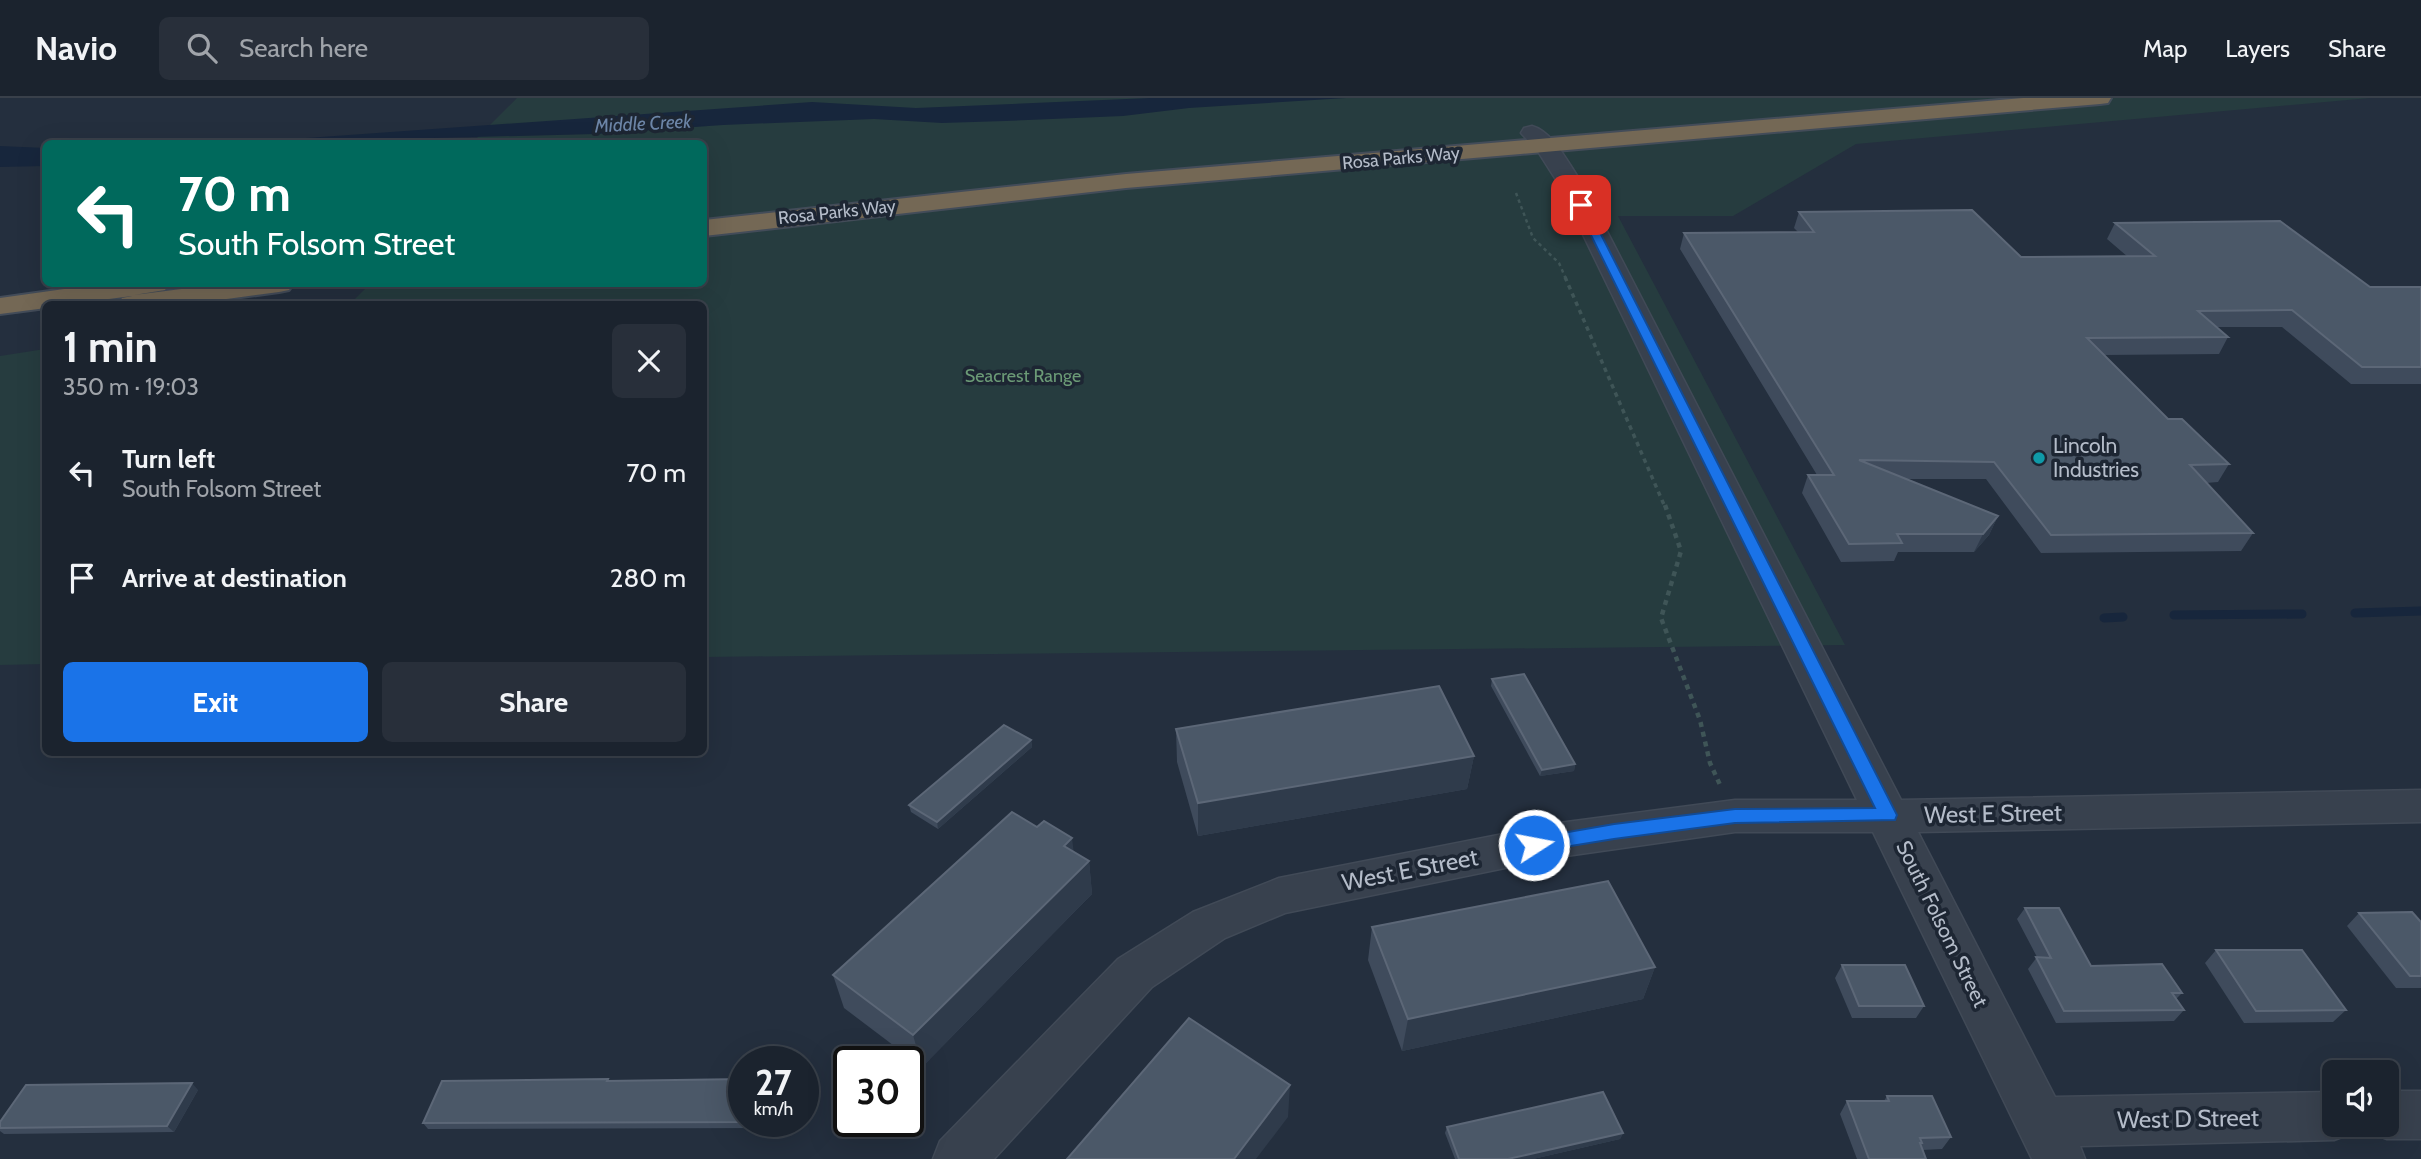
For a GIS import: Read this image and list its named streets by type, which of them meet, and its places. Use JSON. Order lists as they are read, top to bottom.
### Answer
{
  "streets": {
    "highway": ["Rosa Parks Way"],
    "street": ["West E Street", "South Folsom Street", "West D Street"]
  },
  "crossings": [
    ["Rosa Parks Way", "South Folsom Street"],
    ["West E Street", "South Folsom Street"],
    ["South Folsom Street", "West D Street"]
  ],
  "water": ["Middle Creek"],
  "parks": ["Seacrest Range"],
  "places": ["Lincoln Industries"],
  "page": {
    "header": "Navio",
    "search": "Search here",
    "nav": ["Map", "Layers", "Share"],
    "turn": ["70 m", "South Folsom Street"],
    "heading": ["1 min", "350 m · 19:03"],
    "list": [
      {
        "name": "Turn left",
        "note": "South Folsom Street",
        "value": "70 m"
      },
      {
        "name": "Arrive at destination",
        "value": "280 m"
      }
    ],
    "buttons": ["Exit", "Share"],
    "speed": "27 km/h",
    "limit": "30"
  }
}
